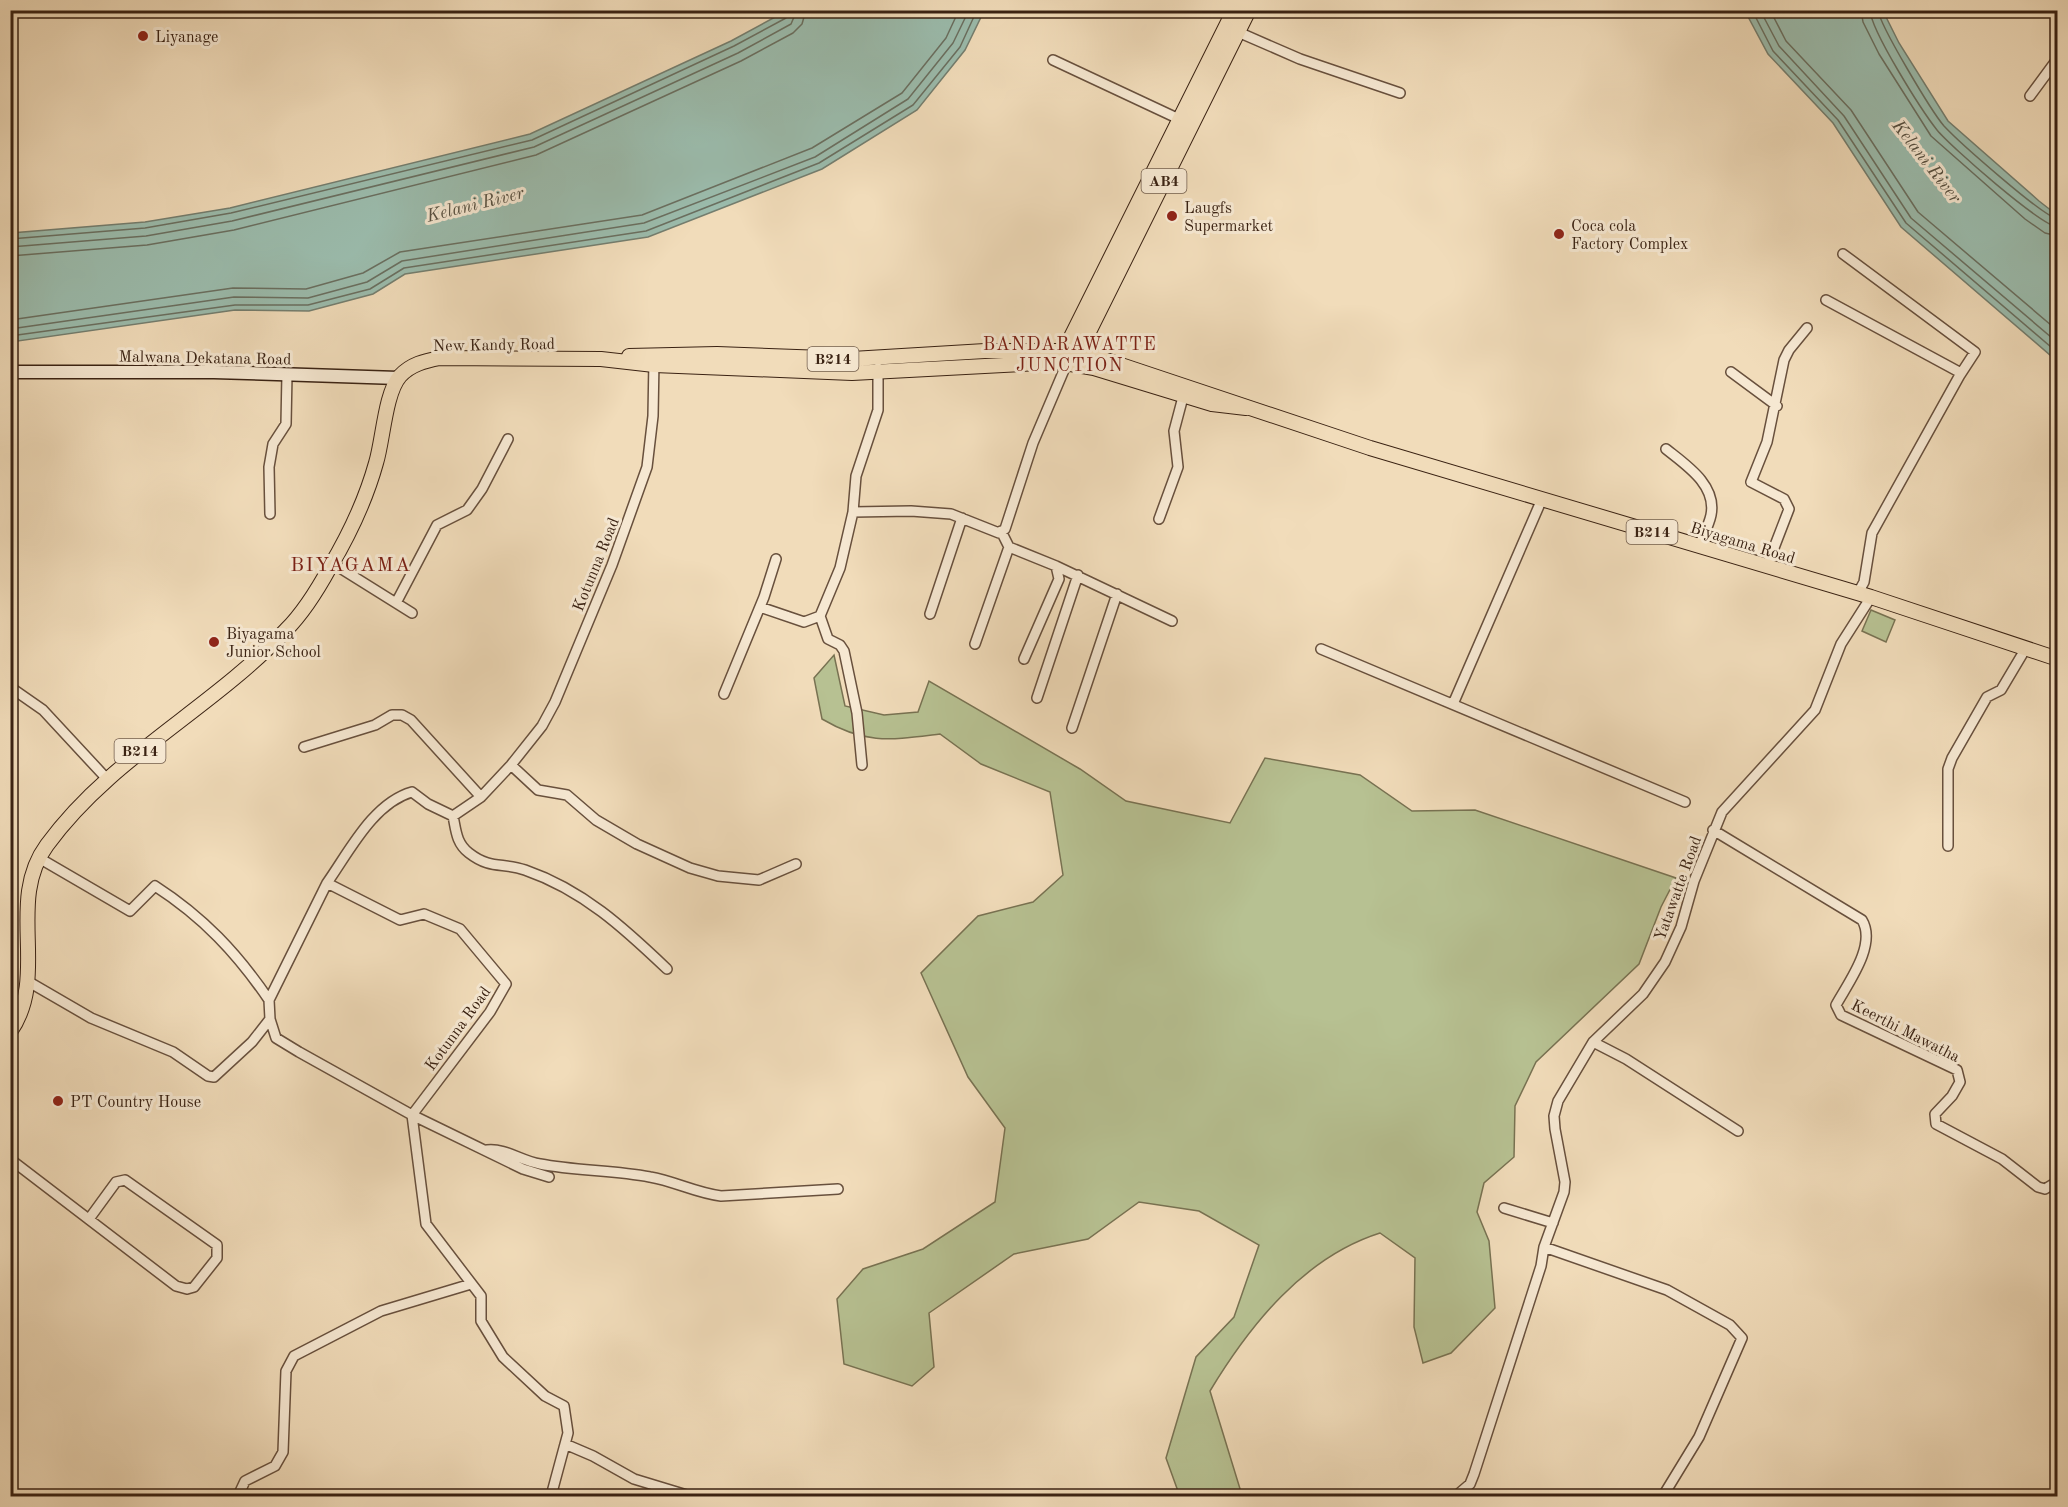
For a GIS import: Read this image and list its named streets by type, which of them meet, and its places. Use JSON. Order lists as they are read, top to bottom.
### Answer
{
  "streets": {
    "main road": [
      "AB4",
      "New Kandy Road",
      "Malwana Dekatana Road",
      "B214",
      "Biyagama Road"
    ],
    "street": ["Kotunna Road", "Yatawatte Road", "Keerthi Mawatha"]
  },
  "crossings": [
    ["AB4", "New Kandy Road"],
    ["AB4", "Biyagama Road"],
    ["New Kandy Road", "Malwana Dekatana Road"],
    ["New Kandy Road", "B214"],
    ["New Kandy Road", "Biyagama Road"],
    ["New Kandy Road", "Kotunna Road"],
    ["Malwana Dekatana Road", "B214"],
    ["Biyagama Road", "Yatawatte Road"],
    ["Yatawatte Road", "Keerthi Mawatha"]
  ],
  "districts": ["BANDARAWATTE JUNCTION", "BIYAGAMA"],
  "water": ["Kelani River"],
  "places": [
    "Liyanage",
    "Laugfs Supermarket",
    "Coca cola Factory Complex",
    "Biyagama Junior School",
    "PT Country House"
  ]
}
